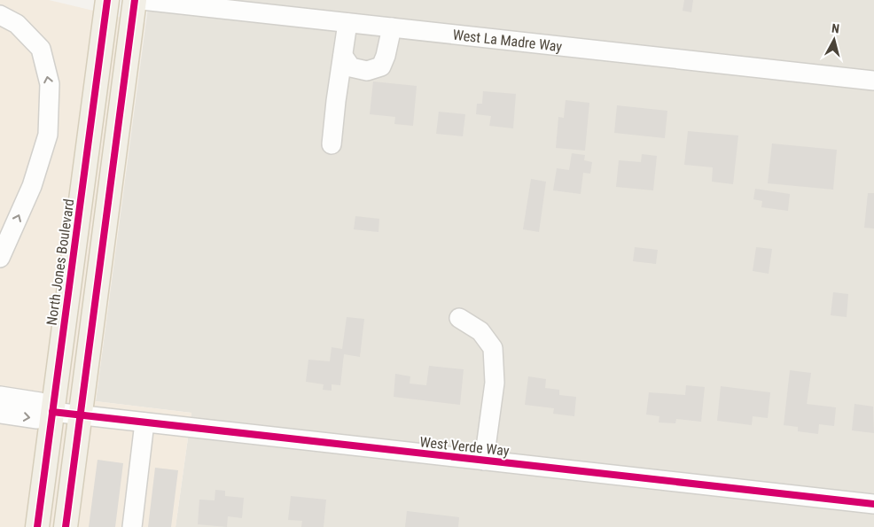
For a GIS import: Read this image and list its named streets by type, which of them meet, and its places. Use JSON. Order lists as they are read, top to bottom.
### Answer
{
  "streets": {
    "main road": ["North Jones Boulevard"],
    "street": ["West La Madre Way", "West Verde Way"]
  },
  "crossings": [
    ["North Jones Boulevard", "West Verde Way"]
  ],
  "north": "top"
}
